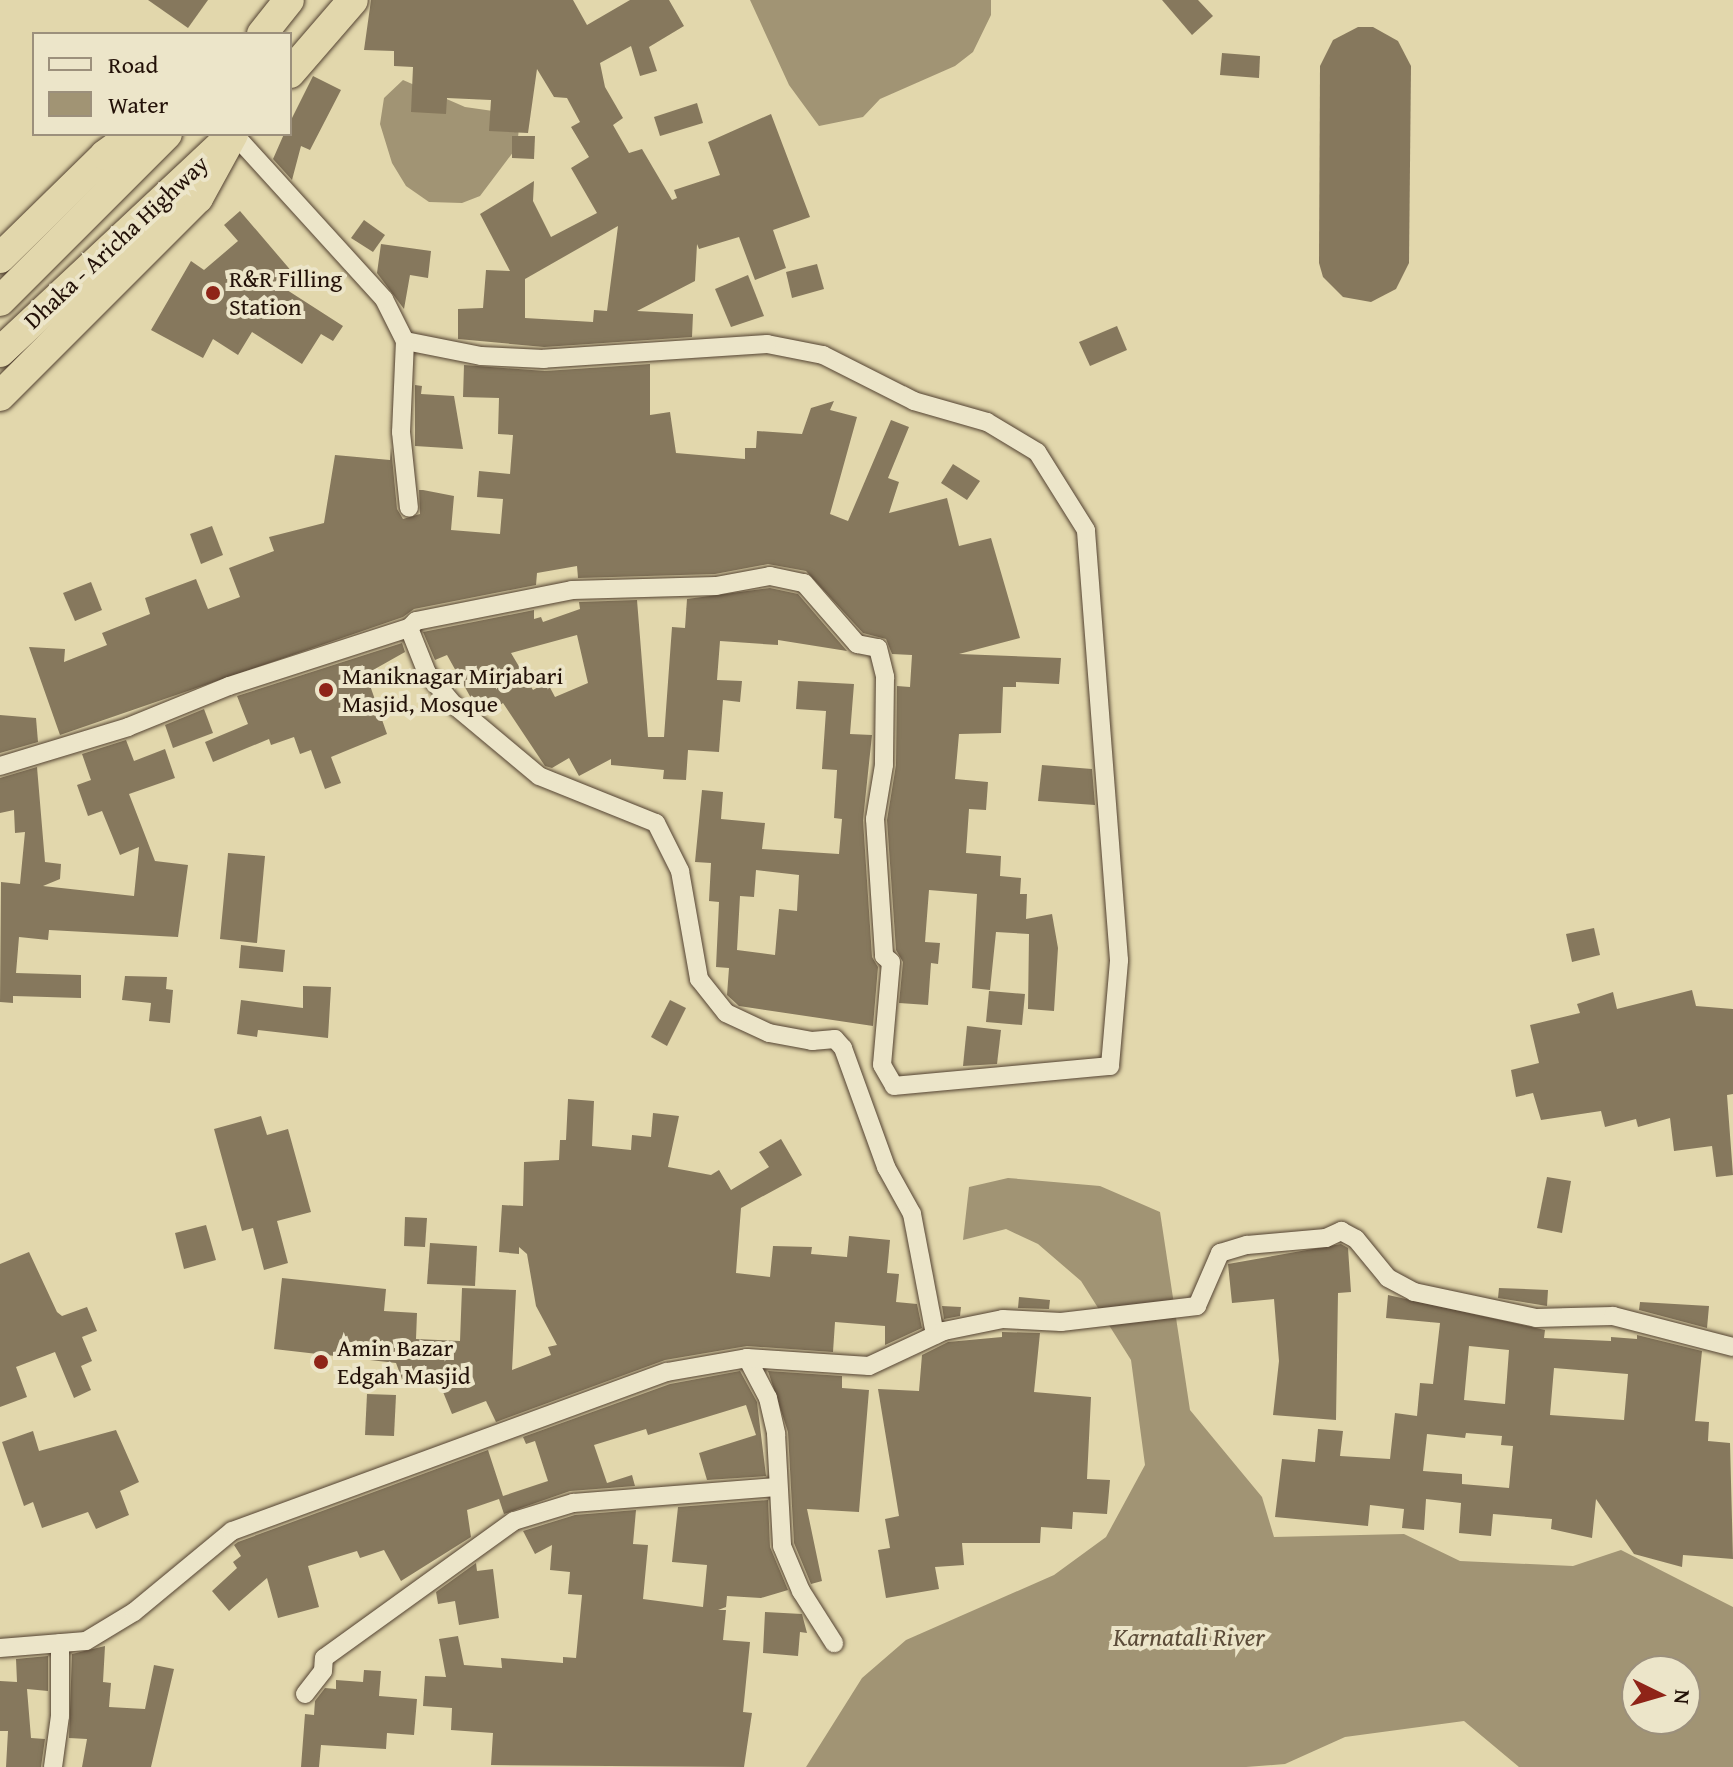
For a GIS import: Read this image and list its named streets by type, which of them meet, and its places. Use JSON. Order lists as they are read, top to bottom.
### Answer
{
  "streets": {
    "highway": ["Dhaka - Aricha Highway"]
  },
  "water": ["Karnatali River"],
  "places": ["R&R Filling Station", "Maniknagar Mirjabari Masjid, Mosque", "Amin Bazar Edgah Masjid"],
  "legend": ["Road", "Water"],
  "north": "right"
}
